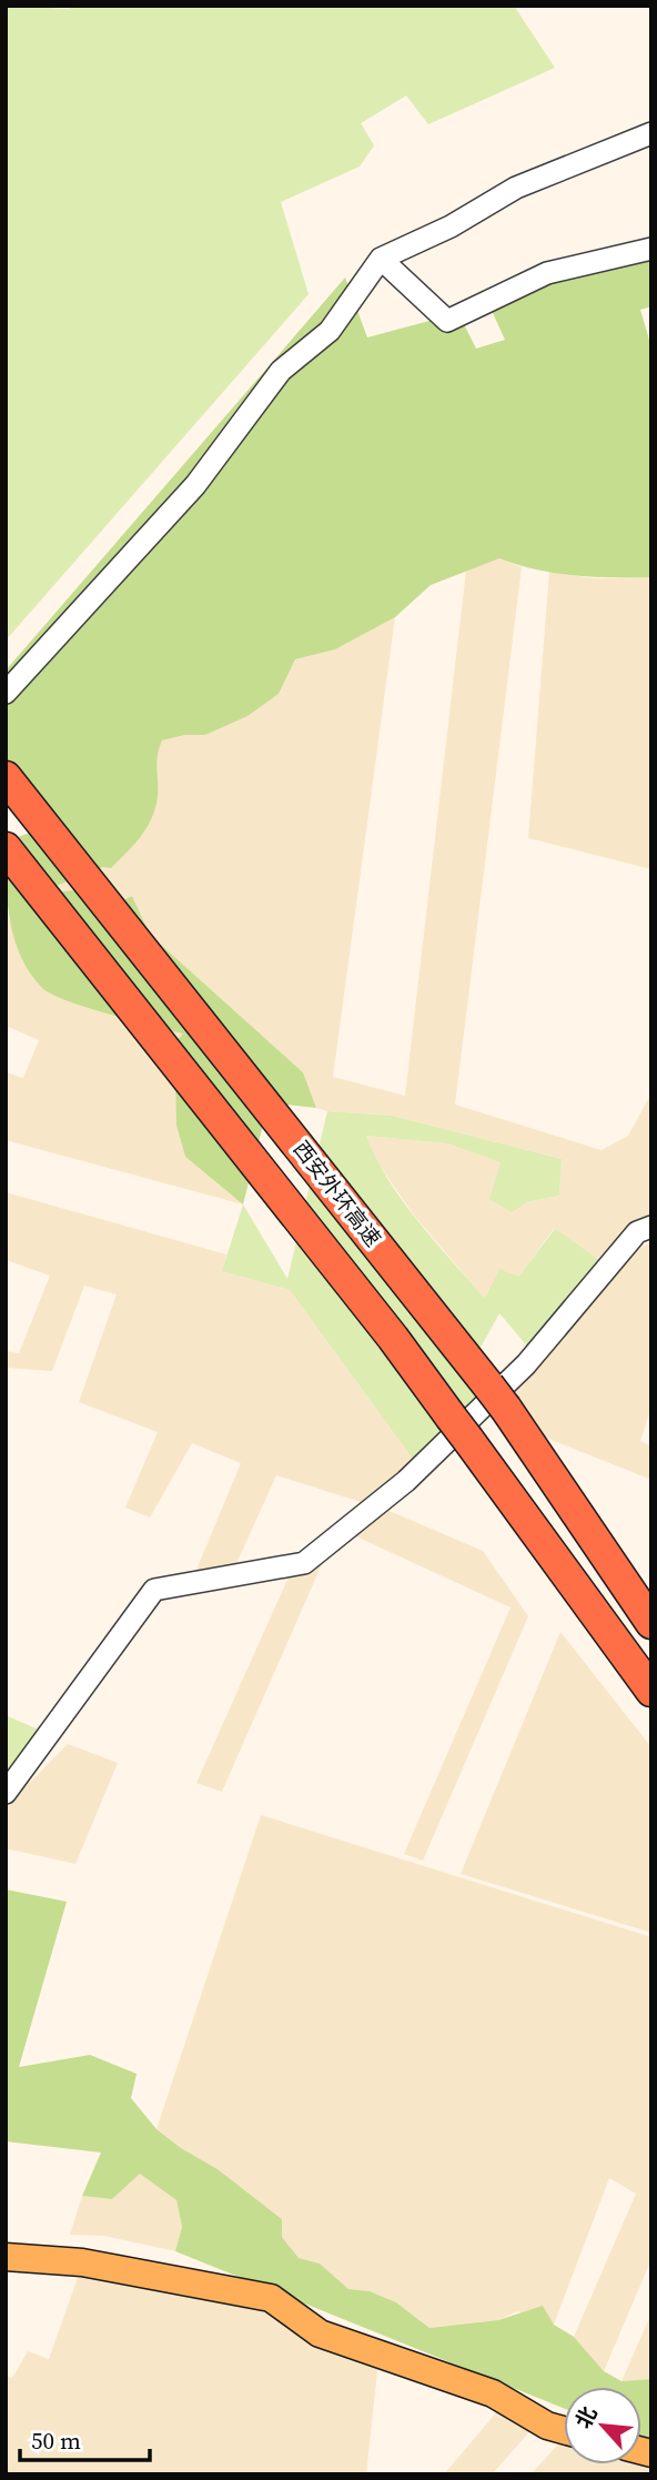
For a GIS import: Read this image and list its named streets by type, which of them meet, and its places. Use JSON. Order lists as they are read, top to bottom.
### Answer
{
  "streets": {
    "highway": ["西安外环高速"]
  },
  "scale_bar": "50 m",
  "north": "top left"
}
